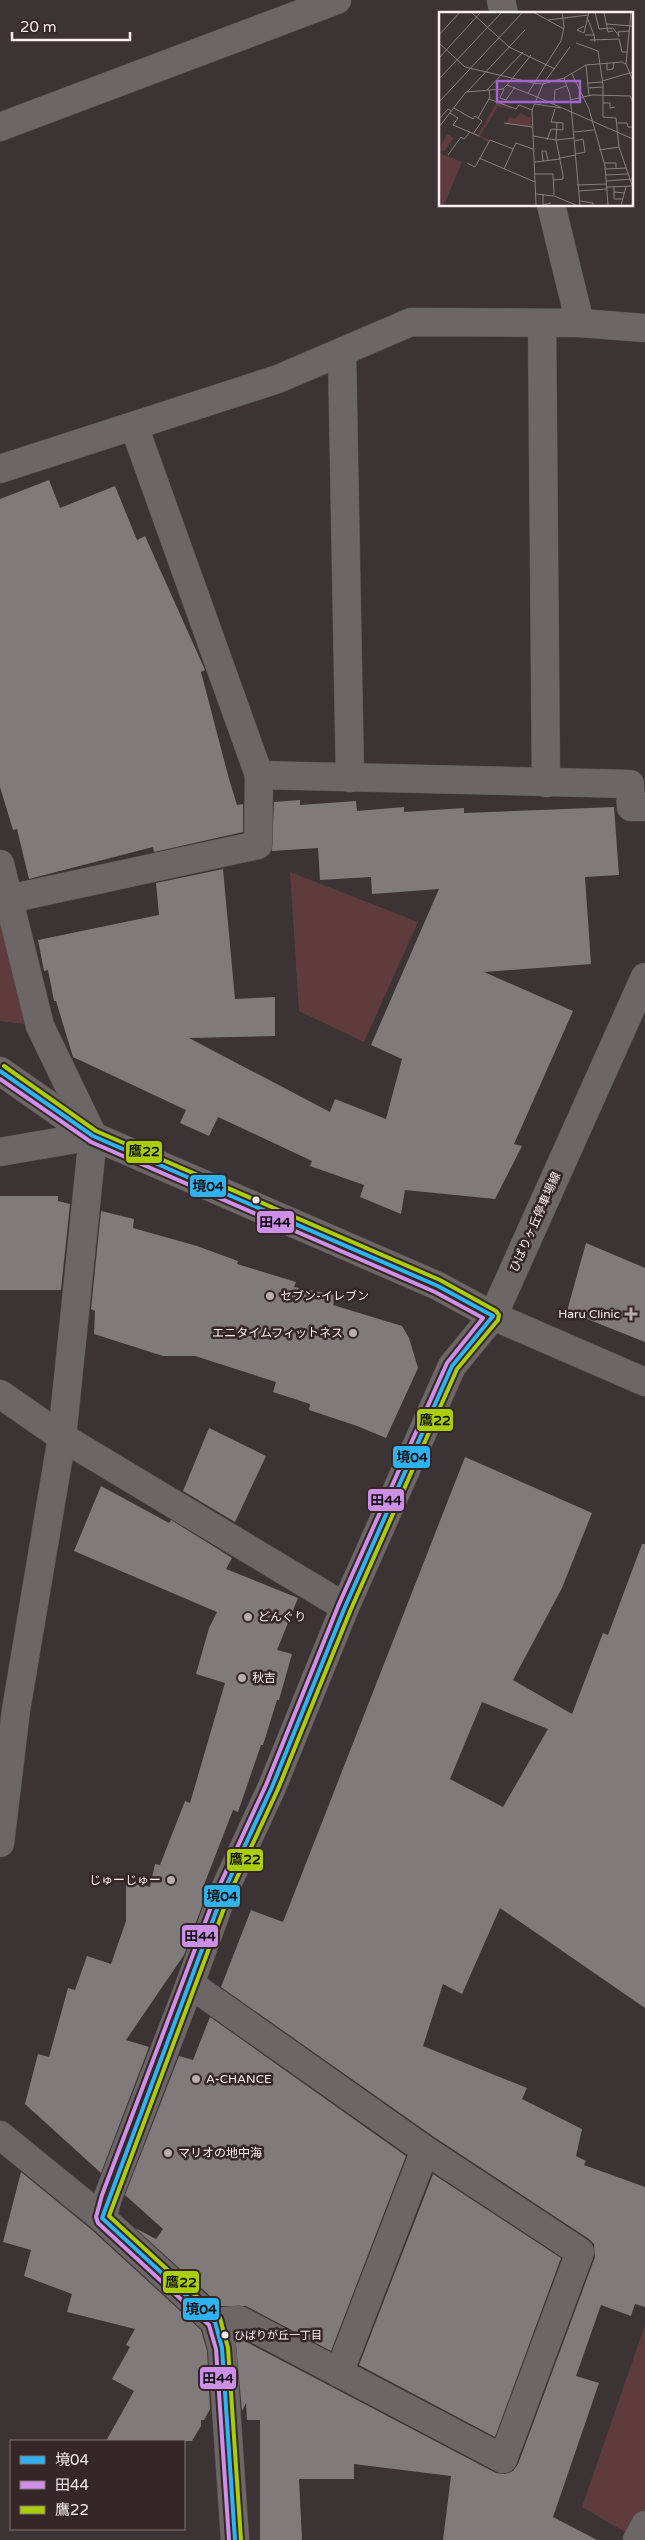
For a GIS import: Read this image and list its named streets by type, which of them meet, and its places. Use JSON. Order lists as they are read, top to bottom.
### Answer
{
  "streets": {
    "street": ["ひばりヶ丘停車場線"]
  },
  "places": {
    "other": [
      "セブン-イレブン",
      "エニタイムフィットネス",
      "どんぐり",
      "秋吉",
      "じゅーじゅー",
      "A-CHANCE",
      "マリオの地中海",
      "ひばりが丘一丁目"
    ],
    "health": ["Haru Clinic"]
  },
  "lines": ["transit line 鷹22", "transit line 境04", "transit line 田44"],
  "legend": ["境04", "田44", "鷹22"],
  "scale_bar": "20 m"
}
